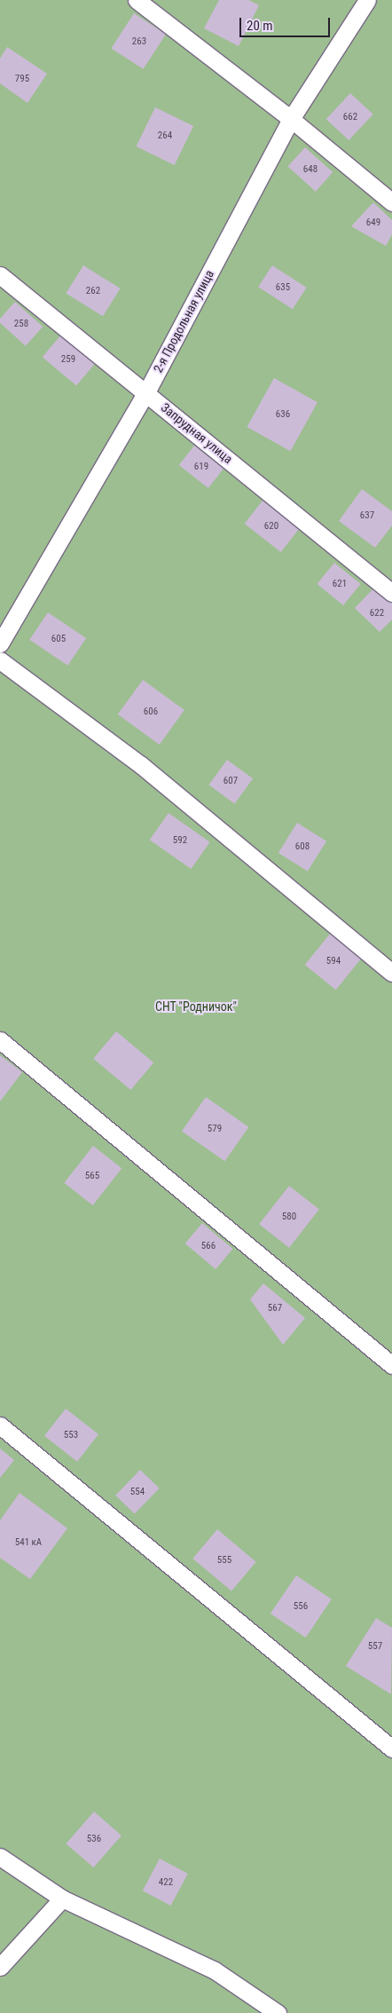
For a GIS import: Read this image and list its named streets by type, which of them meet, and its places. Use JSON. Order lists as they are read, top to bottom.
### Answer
{
  "streets": {
    "lane": ["2-я Продольная улица", "Запрудная улица"]
  },
  "crossings": [
    ["2-я Продольная улица", "Запрудная улица"]
  ],
  "parks": ["СНТ \"Родничок\""],
  "house_numbers": [
    "263",
    "795",
    "662",
    "264",
    "648",
    "649",
    "635",
    "262",
    "258",
    "259",
    "636",
    "619",
    "637",
    "620",
    "621",
    "622",
    "605",
    "606",
    "607",
    "592",
    "608",
    "594",
    "579",
    "565",
    "580",
    "566",
    "567",
    "553",
    "554",
    "541 кА",
    "555",
    "556",
    "557",
    "536",
    "422"
  ],
  "scale_bar": "20 m"
}
